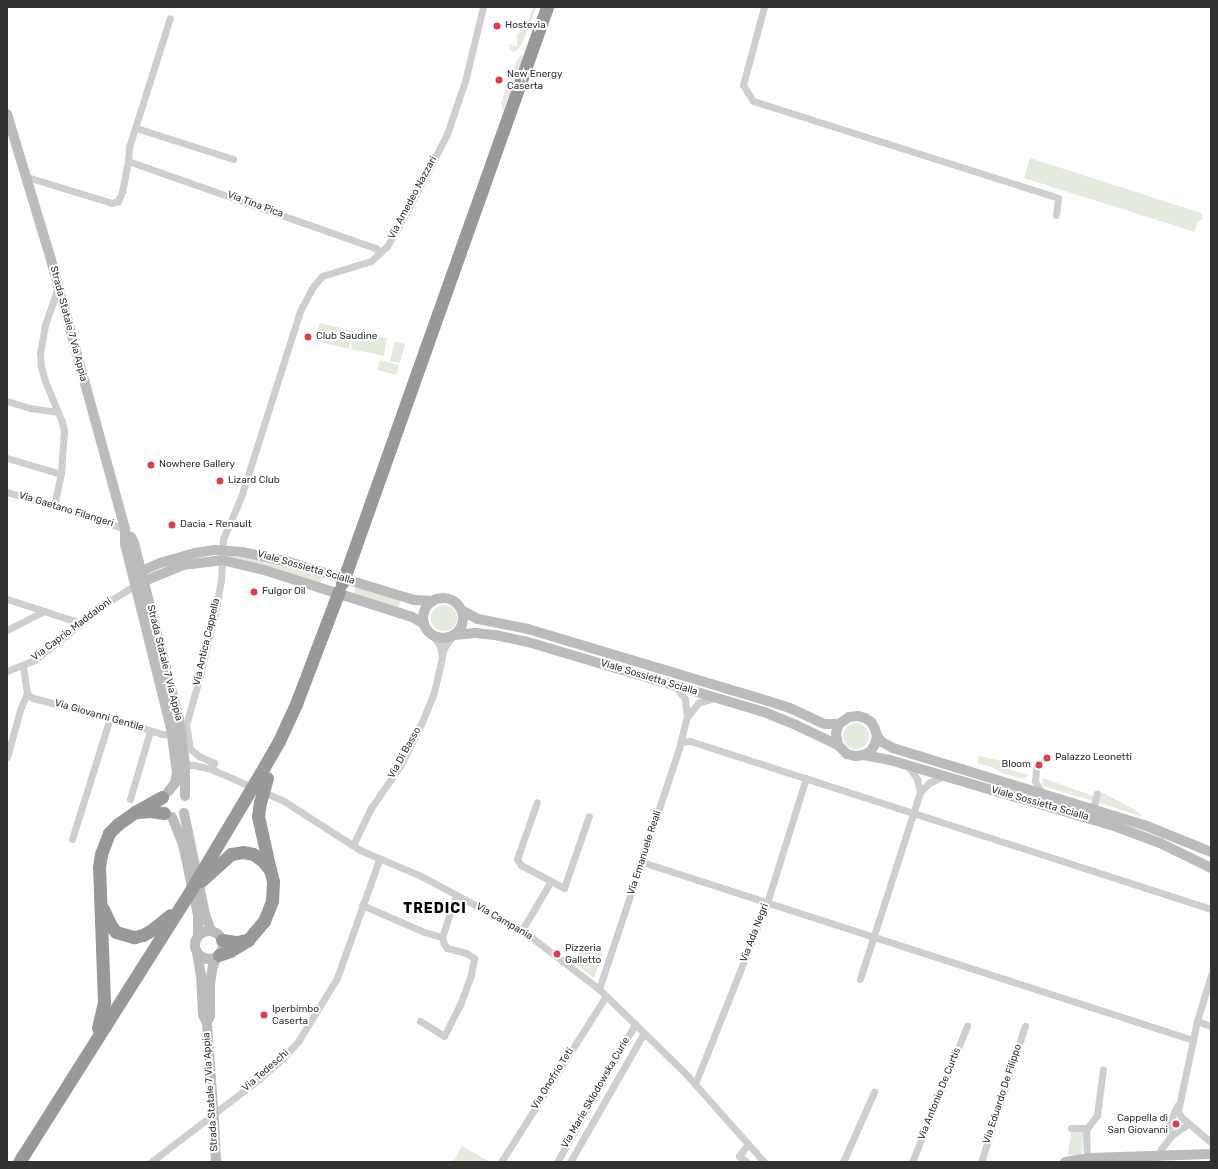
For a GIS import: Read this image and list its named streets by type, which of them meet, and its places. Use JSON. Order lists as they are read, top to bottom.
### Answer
{
  "streets": {
    "street": [
      "Via Amedeo Nazzari",
      "Via Tina Pica",
      "Strada Statale 7 Via Appia",
      "Via Gaetano Filangeri",
      "Viale Sossietta Scialla",
      "Via Caprio Maddaloni",
      "Via Antica Cappella",
      "Via Giovanni Gentile",
      "Via Di Basso",
      "Via Emanuele Reali",
      "Via Campania",
      "Via Ada Negri",
      "Via Tedeschi",
      "Via Onofrio Teti",
      "Via Marie Sklodowska Curie",
      "Via Antonio De Curtis",
      "Via Eduardo De Filippo"
    ]
  },
  "crossings": [
    ["Via Amedeo Nazzari", "Via Tina Pica"],
    ["Via Amedeo Nazzari", "Viale Sossietta Scialla"],
    ["Via Amedeo Nazzari", "Via Antica Cappella"],
    ["Strada Statale 7 Via Appia", "Via Gaetano Filangeri"],
    ["Strada Statale 7 Via Appia", "Viale Sossietta Scialla"],
    ["Strada Statale 7 Via Appia", "Via Caprio Maddaloni"],
    ["Strada Statale 7 Via Appia", "Via Giovanni Gentile"],
    ["Strada Statale 7 Via Appia", "Via Campania"],
    ["Viale Sossietta Scialla", "Via Caprio Maddaloni"],
    ["Viale Sossietta Scialla", "Via Antica Cappella"],
    ["Viale Sossietta Scialla", "Via Di Basso"],
    ["Viale Sossietta Scialla", "Via Emanuele Reali"],
    ["Via Antica Cappella", "Via Campania"],
    ["Via Di Basso", "Via Campania"],
    ["Via Emanuele Reali", "Via Campania"],
    ["Via Campania", "Via Ada Negri"],
    ["Via Campania", "Via Tedeschi"],
    ["Via Campania", "Via Onofrio Teti"],
    ["Via Campania", "Via Marie Sklodowska Curie"]
  ],
  "districts": ["TREDICI"],
  "places": [
    "Hostevìa",
    "New Energy Caserta",
    "Club Saudine",
    "Nowhere Gallery",
    "Lizard Club",
    "Dacia - Renault",
    "Fulgor Oil",
    "Palazzo Leonetti",
    "Bloom",
    "Pizzeria Galletto",
    "Iperbimbo Caserta",
    "Cappella di San Giovanni"
  ]
}
